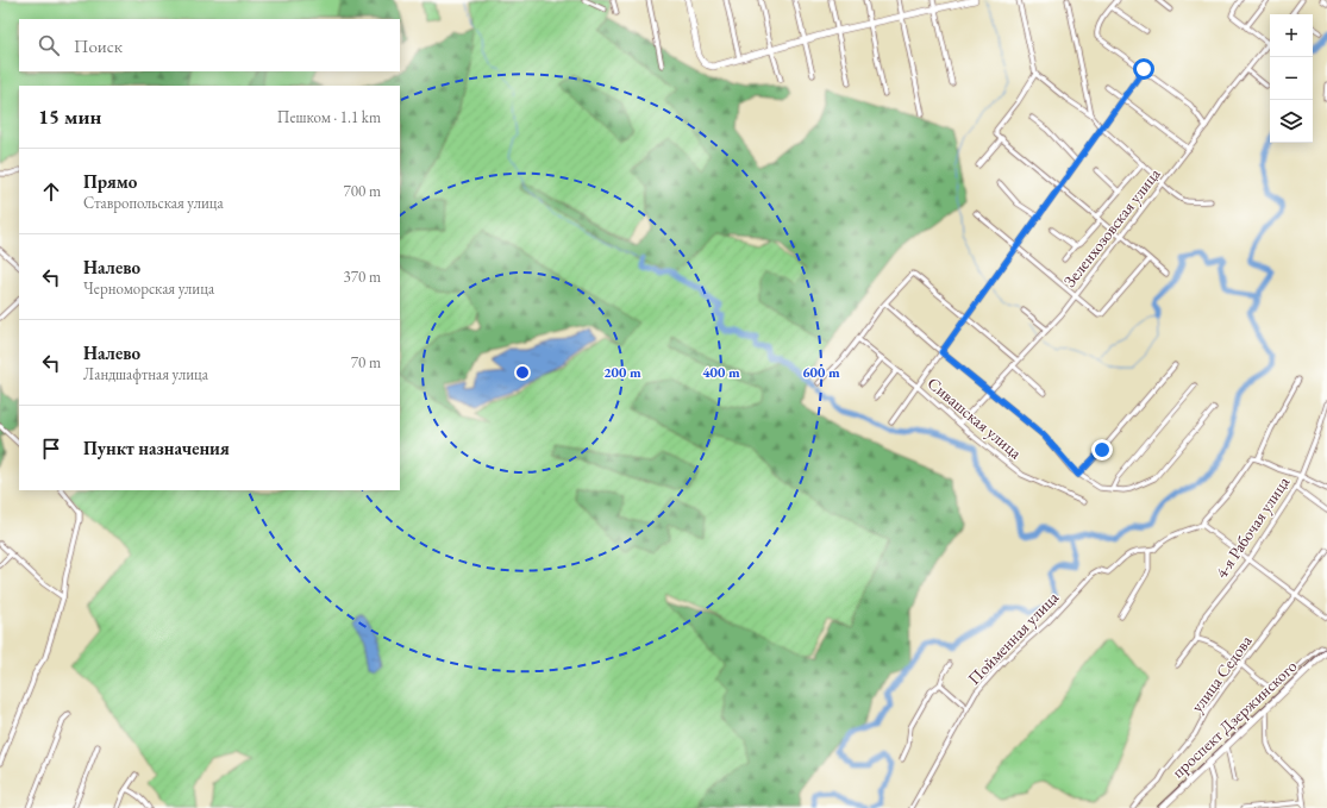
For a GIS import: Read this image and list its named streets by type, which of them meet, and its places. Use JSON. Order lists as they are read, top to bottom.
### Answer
{
  "streets": {
    "street": [
      "Зеленхозовская улица",
      "Сивашская улица",
      "4-я Рабочая улица",
      "Пойменная улица",
      "улица Седова",
      "проспект Дзержинского"
    ]
  },
  "crossings": [
    ["Зеленхозовская улица", "Сивашская улица"]
  ],
  "page": {
    "map_buttons": ["+", "−"],
    "search": "Поиск",
    "heading": ["15 мин", "Пешком · 1.1 km"],
    "list": [
      ["Прямо", "Ставропольская улица", "700 m"],
      ["Налево", "Черноморская улица", "370 m"],
      ["Налево", "Ландшафтная улица", "70 m"],
      "Пункт назначения"
    ]
  },
  "rings": ["200 m", "400 m", "600 m"]
}
